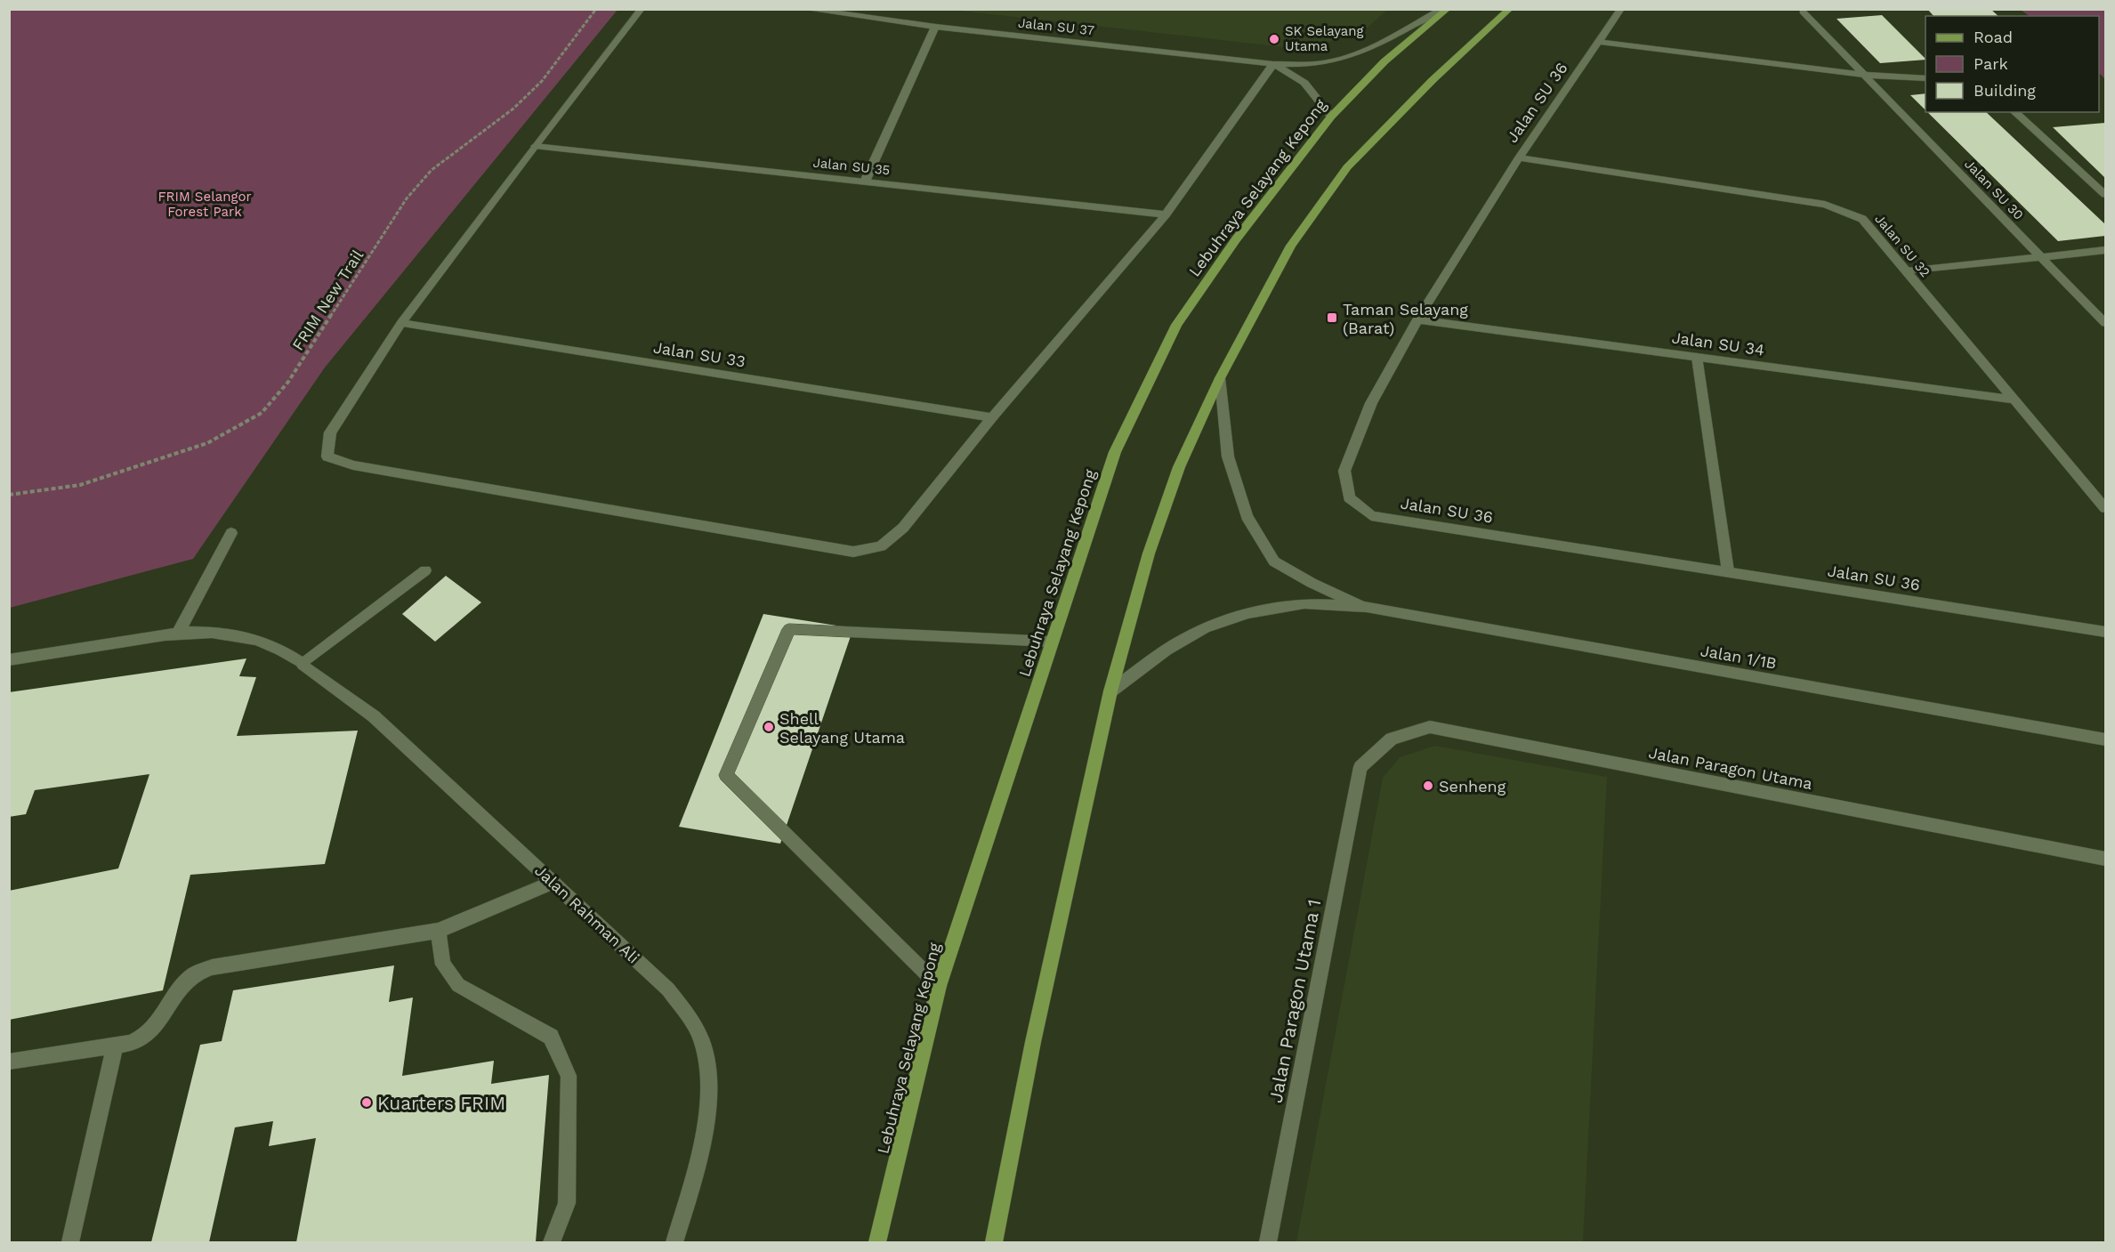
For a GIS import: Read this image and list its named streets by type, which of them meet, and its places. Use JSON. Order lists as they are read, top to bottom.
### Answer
{
  "streets": {
    "main road": ["Lebuhraya Selayang Kepong"],
    "street": [
      "Jalan SU 37",
      "Jalan SU 36",
      "Jalan SU 35",
      "Jalan SU 30",
      "Jalan SU 32",
      "Jalan SU 34",
      "Jalan SU 33",
      "Jalan 1/1B",
      "Jalan Paragon Utama",
      "Jalan Rahman Ali",
      "Jalan Paragon Utama 1"
    ],
    "path": ["FRIM New Trail"]
  },
  "crossings": [
    ["Jalan SU 36", "Jalan SU 32"],
    ["Jalan SU 36", "Jalan SU 34"],
    ["Jalan SU 32", "Jalan SU 34"],
    ["Jalan Paragon Utama", "Jalan Paragon Utama 1"]
  ],
  "parks": ["FRIM Selangor Forest Park"],
  "places": {
    "other": [
      "SK Selayang Utama",
      "Shell Selayang Utama",
      "Senheng",
      "Kuarters FRIM"
    ],
    "transit": ["Taman Selayang (Barat)"]
  },
  "legend": ["Road", "Park", "Building"]
}
